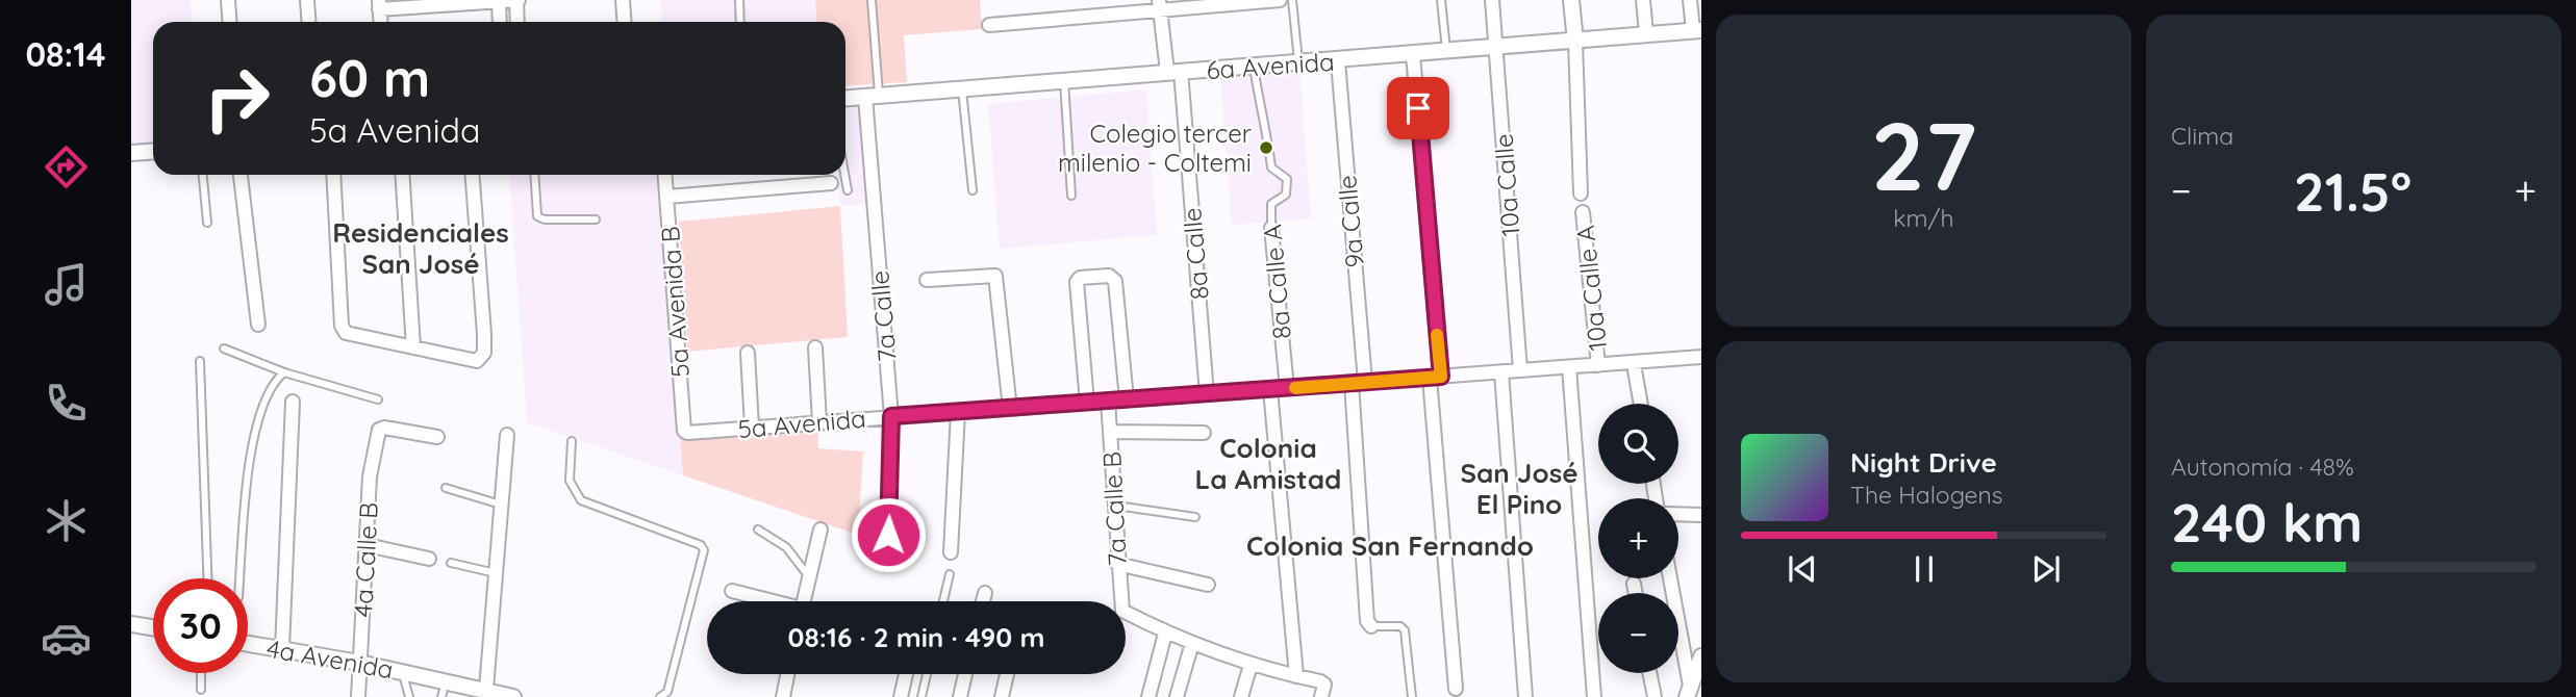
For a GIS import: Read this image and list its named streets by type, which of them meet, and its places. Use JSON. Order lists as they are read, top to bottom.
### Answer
{
  "streets": {
    "street": [
      "6a Avenida",
      "10a Calle",
      "9a Calle",
      "8a Calle",
      "8a Calle A",
      "10a Calle A",
      "5a Avenida B",
      "7a Calle",
      "5a Avenida",
      "7a Calle B",
      "4a Calle B",
      "4a Avenida"
    ]
  },
  "crossings": [
    ["6a Avenida", "10a Calle"],
    ["6a Avenida", "9a Calle"],
    ["6a Avenida", "8a Calle"],
    ["6a Avenida", "8a Calle A"],
    ["6a Avenida", "7a Calle"],
    ["10a Calle", "5a Avenida"],
    ["9a Calle", "5a Avenida"],
    ["8a Calle", "5a Avenida"],
    ["8a Calle A", "5a Avenida"],
    ["10a Calle A", "5a Avenida"],
    ["5a Avenida B", "5a Avenida"],
    ["7a Calle", "5a Avenida"],
    ["5a Avenida", "7a Calle B"],
    ["4a Calle B", "4a Avenida"]
  ],
  "districts": [
    "Residenciales San José",
    "Colonia La Amistad",
    "San José El Pino",
    "Colonia San Fernando"
  ],
  "places": ["Colegio tercer milenio - Coltemi"],
  "page": {
    "tabs": "08:14",
    "tile": [
      ["27", "km/h"],
      "Clima",
      ["Autonomía · 48%", "240 km"]
    ],
    "turn": ["60 m", "5a Avenida"],
    "heat": ["−", "21.5°", "+"],
    "map_buttons": ["+", "−"],
    "song": ["Night Drive", "The Halogens"],
    "limit": "30",
    "trip": "08:16 · 2 min · 490 m"
  }
}
